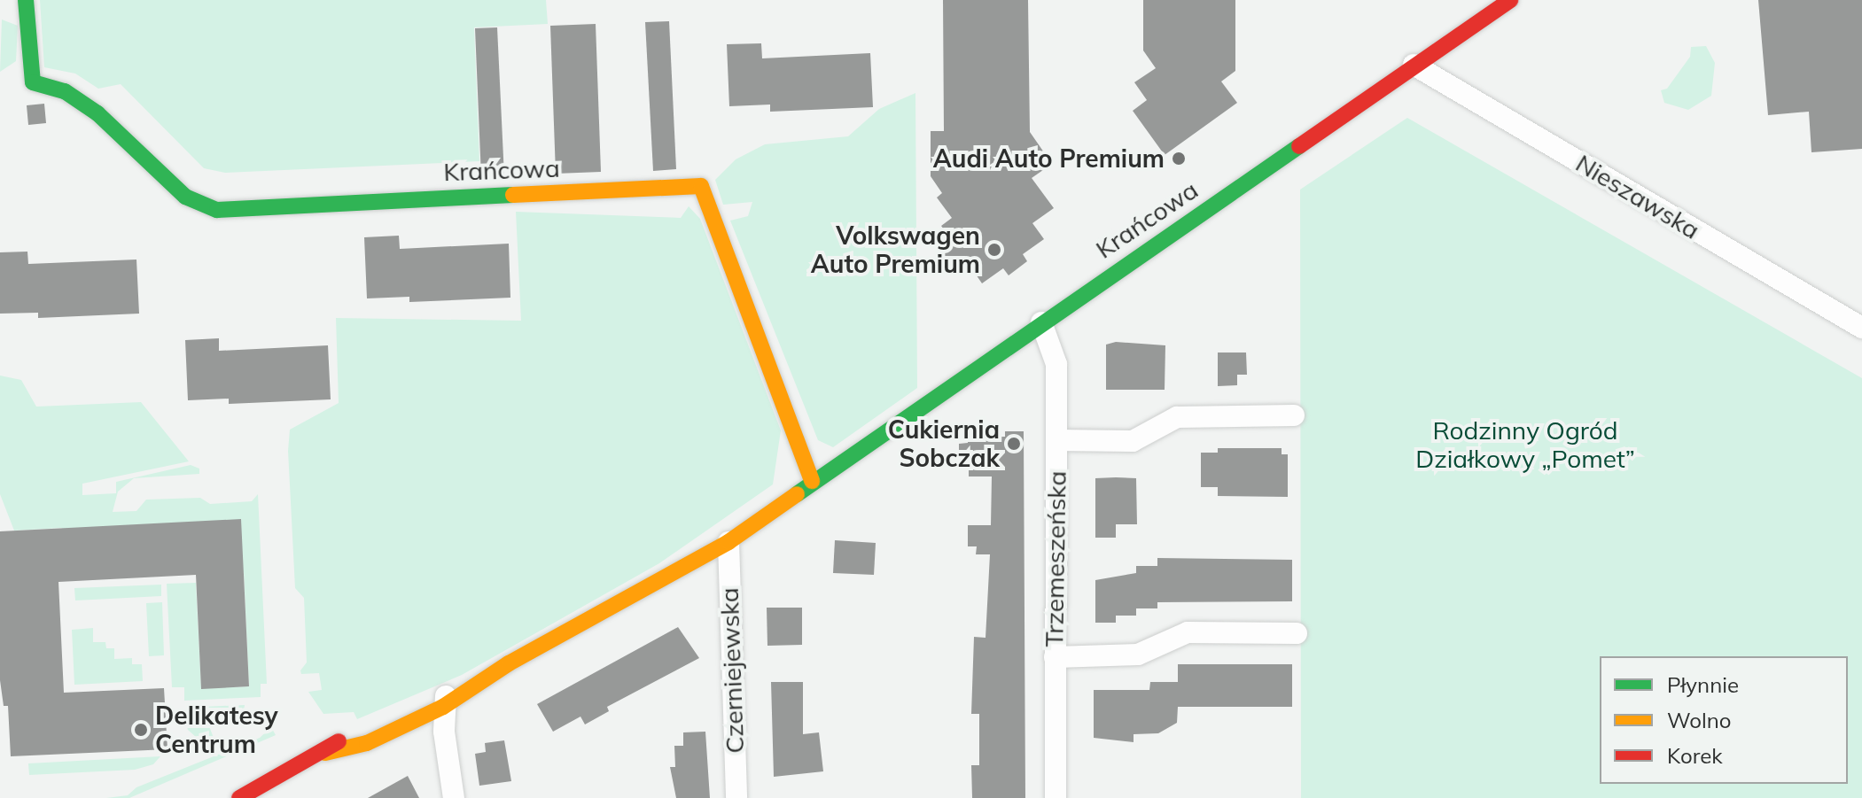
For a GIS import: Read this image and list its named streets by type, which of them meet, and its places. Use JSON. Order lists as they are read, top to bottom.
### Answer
{
  "streets": {
    "street": [
      "Krańcowa",
      "Nieszawska",
      "Trzemeszeńska",
      "Czerniejewska"
    ]
  },
  "crossings": [
    ["Krańcowa", "Nieszawska"],
    ["Krańcowa", "Trzemeszeńska"],
    ["Krańcowa", "Czerniejewska"]
  ],
  "parks": ["Rodzinny Ogród Działkowy „Pomet”"],
  "places": [
    "Audi Auto Premium",
    "Volkswagen Auto Premium",
    "Cukiernia Sobczak",
    "Delikatesy Centrum"
  ],
  "legend": ["Płynnie", "Wolno", "Korek"]
}
